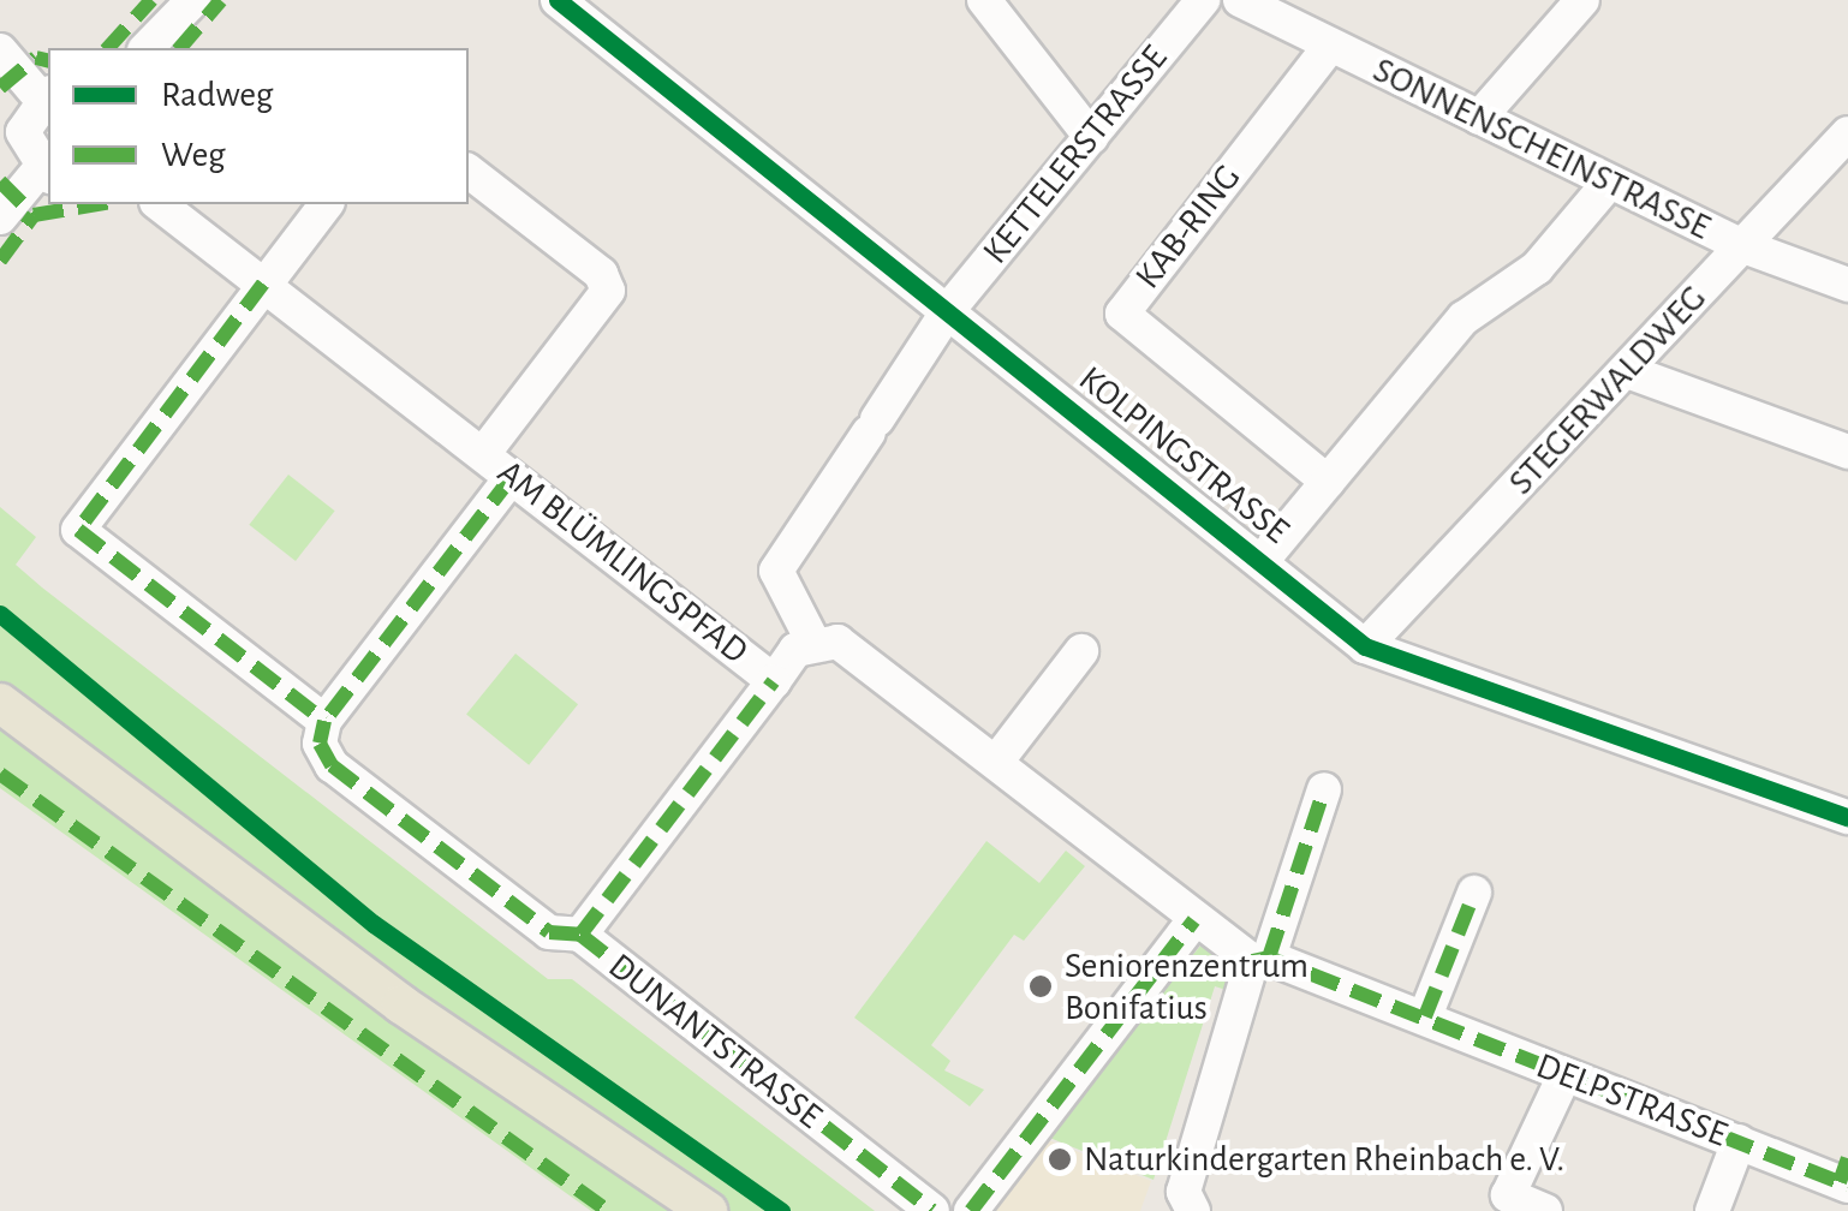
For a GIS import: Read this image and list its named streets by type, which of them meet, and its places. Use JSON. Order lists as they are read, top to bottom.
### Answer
{
  "streets": {
    "street": [
      "SONNENSCHEINSTRASSE",
      "KETTELERSTRASSE",
      "KAB-RING",
      "STEGERWALDWEG",
      "KOLPINGSTRASSE",
      "AM BLÜMLINGSPFAD",
      "DUNANTSTRASSE",
      "DELPSTRASSE"
    ]
  },
  "crossings": [
    ["SONNENSCHEINSTRASSE", "KAB-RING"],
    ["SONNENSCHEINSTRASSE", "STEGERWALDWEG"],
    ["KETTELERSTRASSE", "KOLPINGSTRASSE"],
    ["KETTELERSTRASSE", "AM BLÜMLINGSPFAD"],
    ["STEGERWALDWEG", "KOLPINGSTRASSE"],
    ["KOLPINGSTRASSE", "AM BLÜMLINGSPFAD"],
    ["AM BLÜMLINGSPFAD", "DUNANTSTRASSE"]
  ],
  "places": ["Seniorenzentrum Bonifatius", "Naturkindergarten Rheinbach e. V."],
  "legend": ["Radweg", "Weg"]
}
